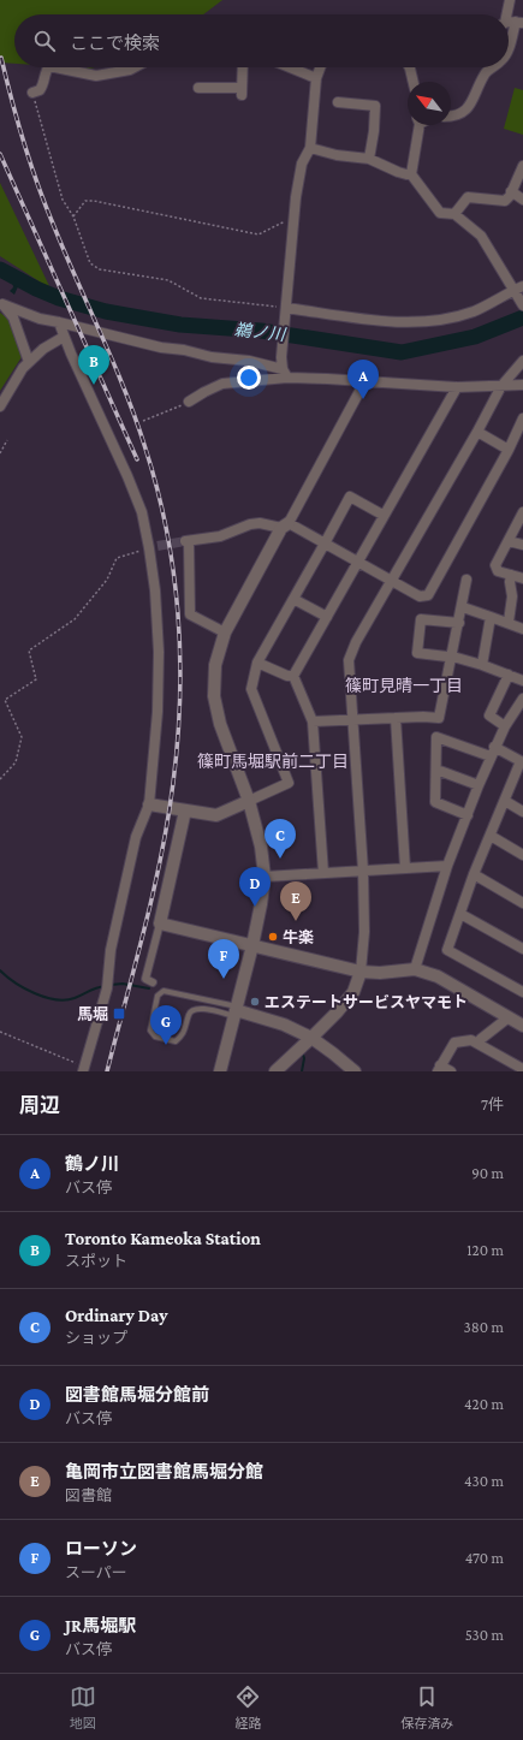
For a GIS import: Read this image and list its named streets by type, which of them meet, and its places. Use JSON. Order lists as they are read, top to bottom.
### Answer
{
  "districts": ["篠町見晴一丁目", "篠町馬堀駅前二丁目"],
  "water": ["鵜ノ川"],
  "places": {
    "other": ["牛楽", "エステートサービスヤマモト"],
    "transit": ["馬堀"]
  },
  "north": "top left",
  "page": {
    "search": "ここで検索",
    "pins": [
      "B",
      "A",
      "C",
      "D",
      "E",
      "F",
      "G"
    ],
    "heading": ["周辺", "7件"],
    "list": [
      {
        "mark": "A",
        "name": "鶴ノ川",
        "note": "バス停",
        "value": "90 m"
      },
      {
        "mark": "B",
        "name": "Toronto Kameoka Station",
        "note": "スポット",
        "value": "120 m"
      },
      {
        "mark": "C",
        "name": "Ordinary Day",
        "note": "ショップ",
        "value": "380 m"
      },
      {
        "mark": "D",
        "name": "図書館馬堀分館前",
        "note": "バス停",
        "value": "420 m"
      },
      {
        "mark": "E",
        "name": "亀岡市立図書館馬堀分館",
        "note": "図書館",
        "value": "430 m"
      },
      {
        "mark": "F",
        "name": "ローソン",
        "note": "スーパー",
        "value": "470 m"
      },
      {
        "mark": "G",
        "name": "JR馬堀駅",
        "note": "バス停",
        "value": "530 m"
      }
    ],
    "nav": ["地図", "経路", "保存済み"]
  }
}
